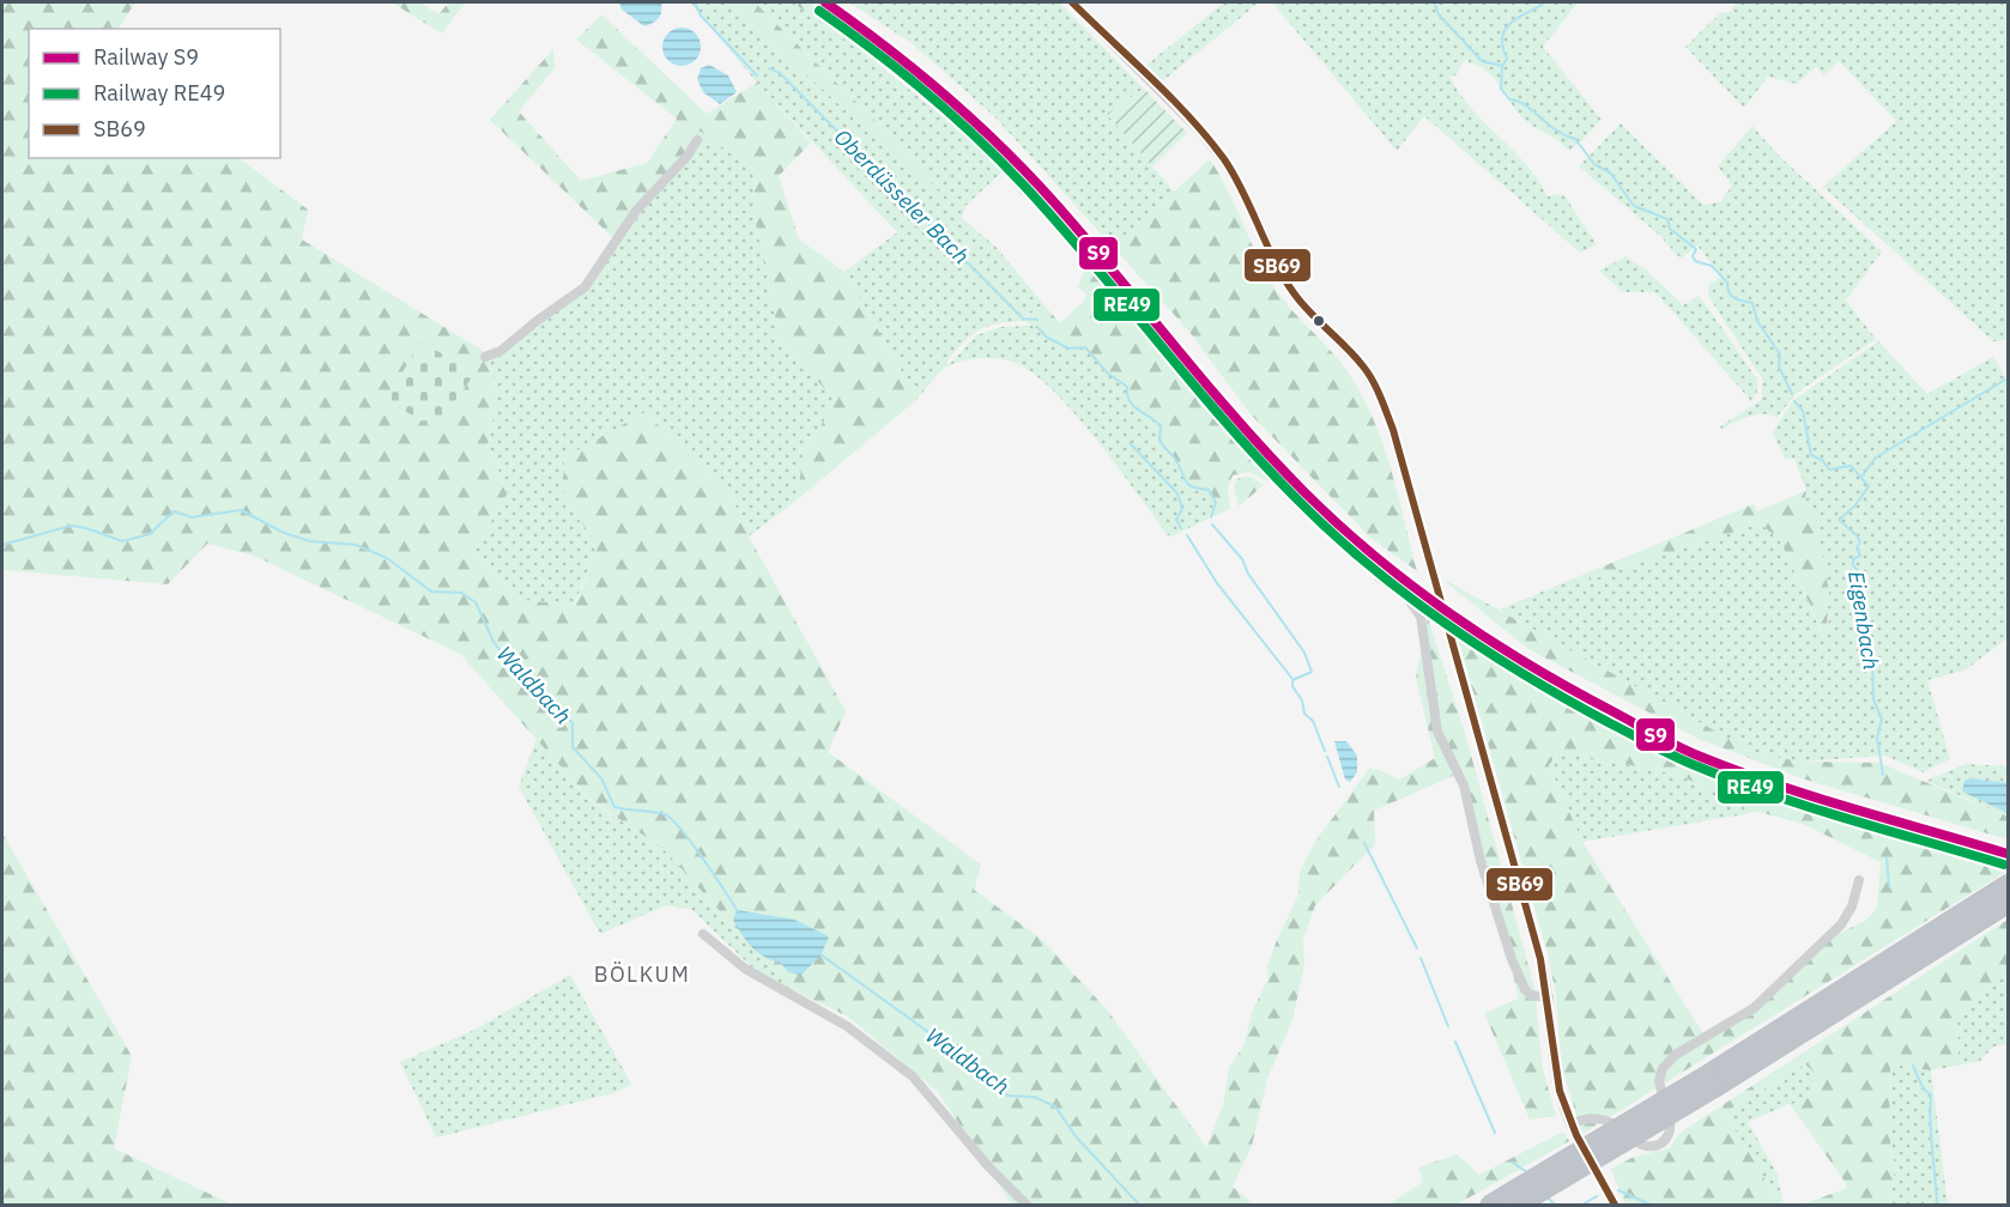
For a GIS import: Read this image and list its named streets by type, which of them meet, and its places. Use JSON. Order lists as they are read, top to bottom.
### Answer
{
  "districts": ["BÖLKUM"],
  "water": ["Oberdüsseler Bach", "Eigenbach", "Waldbach"],
  "lines": ["rail line S9", "transit line SB69", "rail line RE49"],
  "legend": ["Railway S9", "Railway RE49", "SB69"]
}
